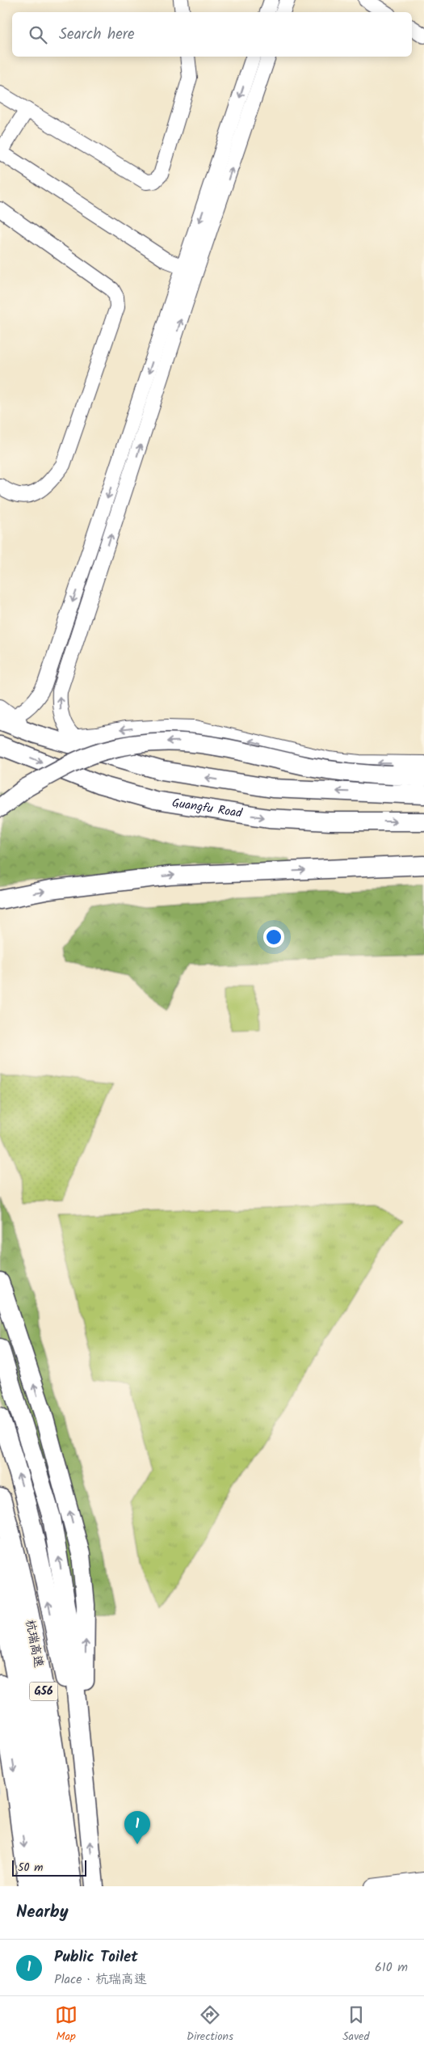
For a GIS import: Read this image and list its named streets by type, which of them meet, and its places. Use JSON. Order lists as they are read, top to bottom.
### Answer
{
  "streets": {
    "highway": ["杭瑞高速", "G56"],
    "main road": ["Guangfu Road"]
  },
  "scale_bar": "50 m",
  "page": {
    "search": "Search here",
    "pins": "1",
    "scale": "50 m",
    "heading": "Nearby",
    "list": [
      {
        "mark": "1",
        "name": "Public Toilet",
        "note": "Place · 杭瑞高速",
        "value": "610 m"
      }
    ],
    "nav": ["Map", "Directions", "Saved"]
  }
}
